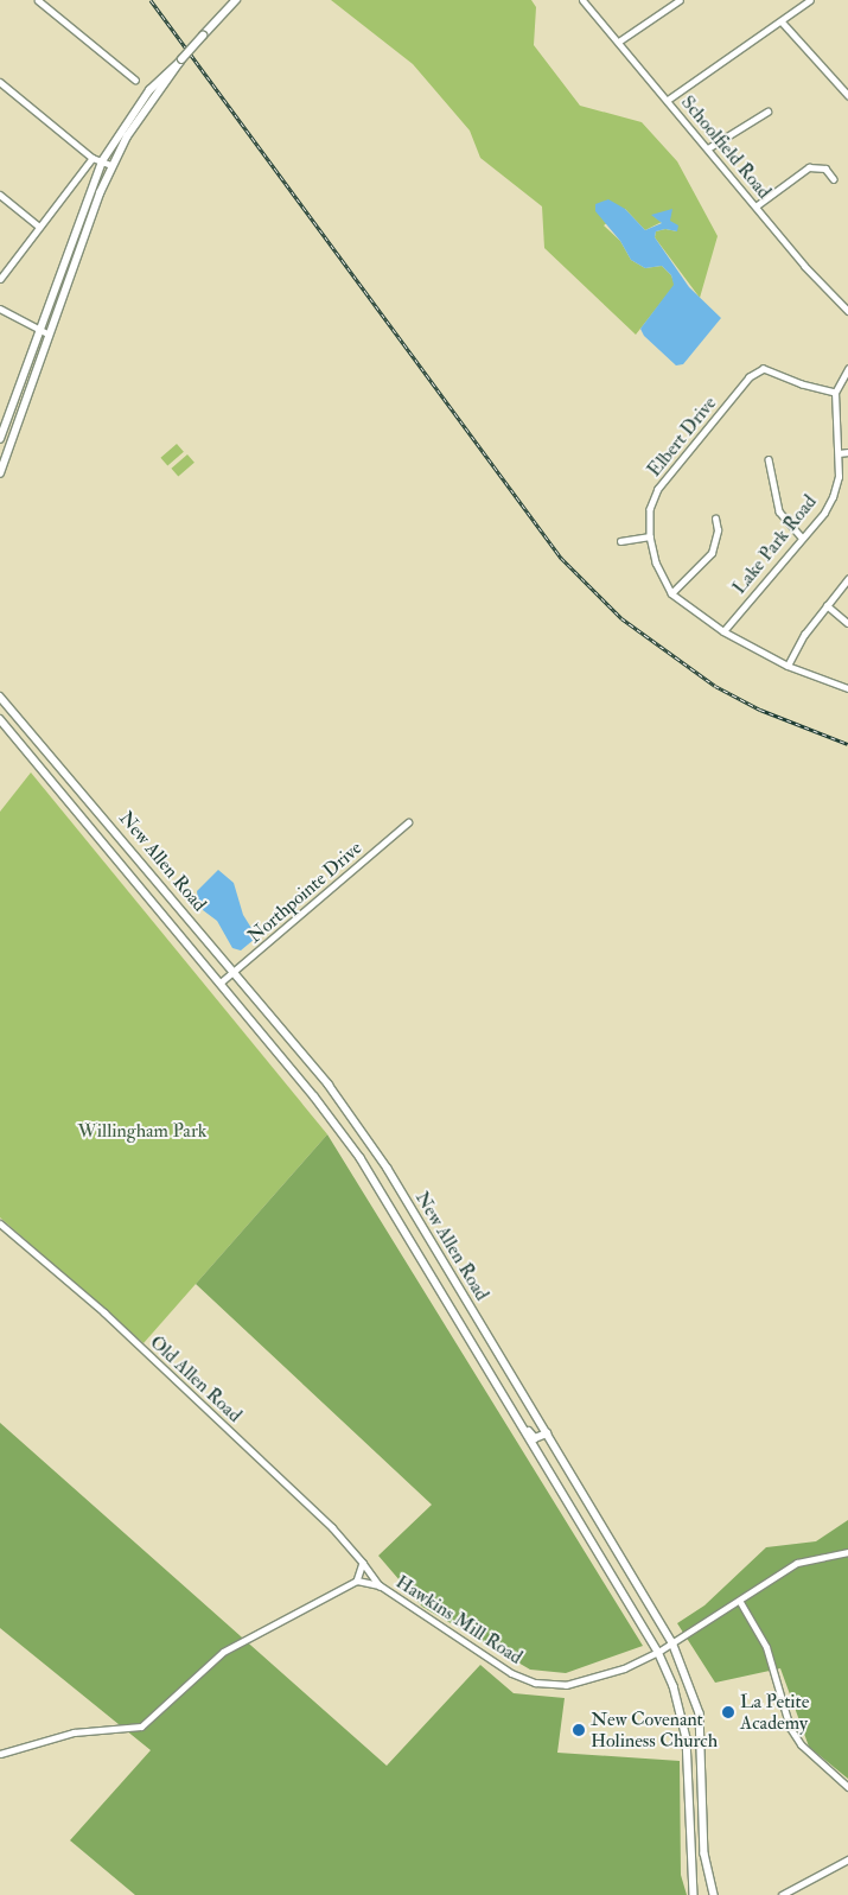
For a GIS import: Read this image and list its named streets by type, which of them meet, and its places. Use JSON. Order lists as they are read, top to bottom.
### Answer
{
  "streets": {
    "main road": ["New Allen Road"],
    "street": [
      "Schoolfield Road",
      "Elbert Drive",
      "Lake Park Road",
      "Northpointe Drive",
      "Old Allen Road",
      "Hawkins Mill Road"
    ]
  },
  "crossings": [
    ["Elbert Drive", "Lake Park Road"],
    ["New Allen Road", "Northpointe Drive"],
    ["New Allen Road", "Hawkins Mill Road"],
    ["Old Allen Road", "Hawkins Mill Road"]
  ],
  "parks": ["Willingham Park"],
  "places": ["La Petite Academy", "New Covenant Holiness Church"]
}
